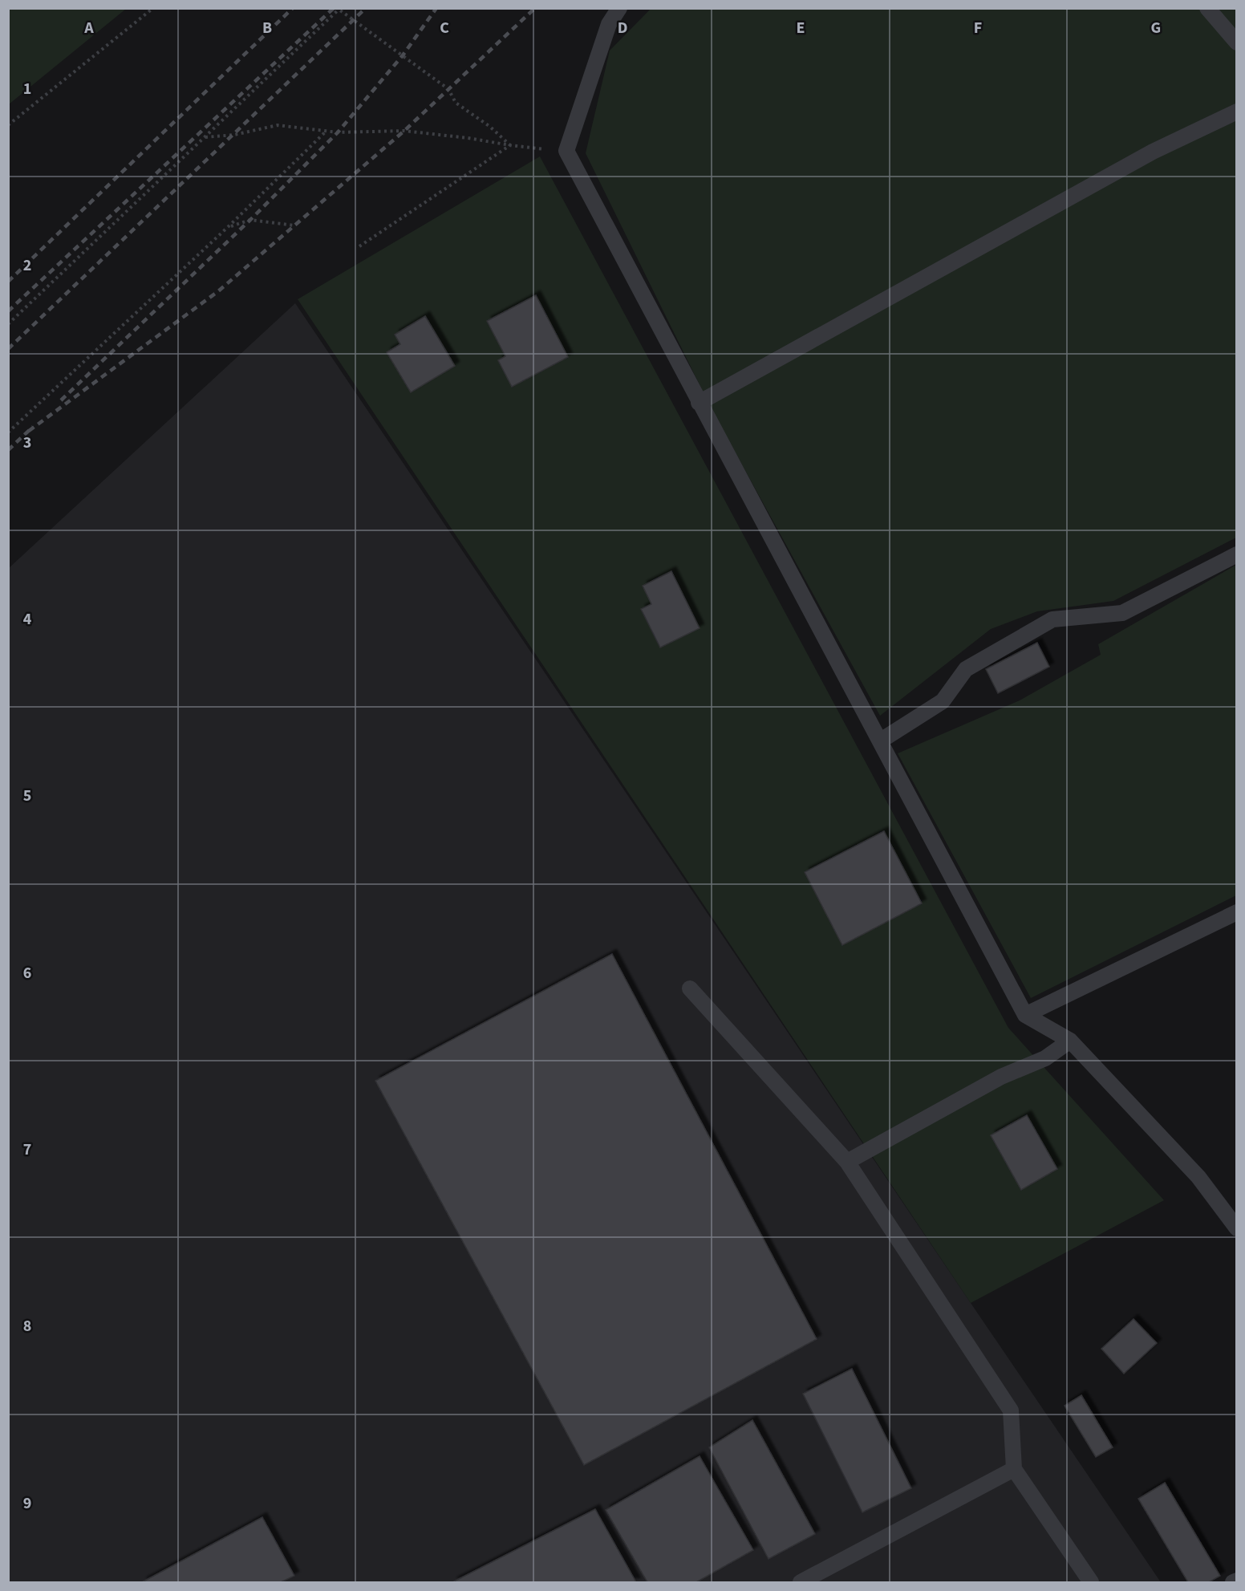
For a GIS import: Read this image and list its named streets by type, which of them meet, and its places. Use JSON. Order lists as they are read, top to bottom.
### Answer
{
  "grid": {
    "columns": [
      "A",
      "B",
      "C",
      "D",
      "E",
      "F",
      "G"
    ],
    "rows": [
      "1",
      "2",
      "3",
      "4",
      "5",
      "6",
      "7",
      "8",
      "9"
    ]
  }
}
